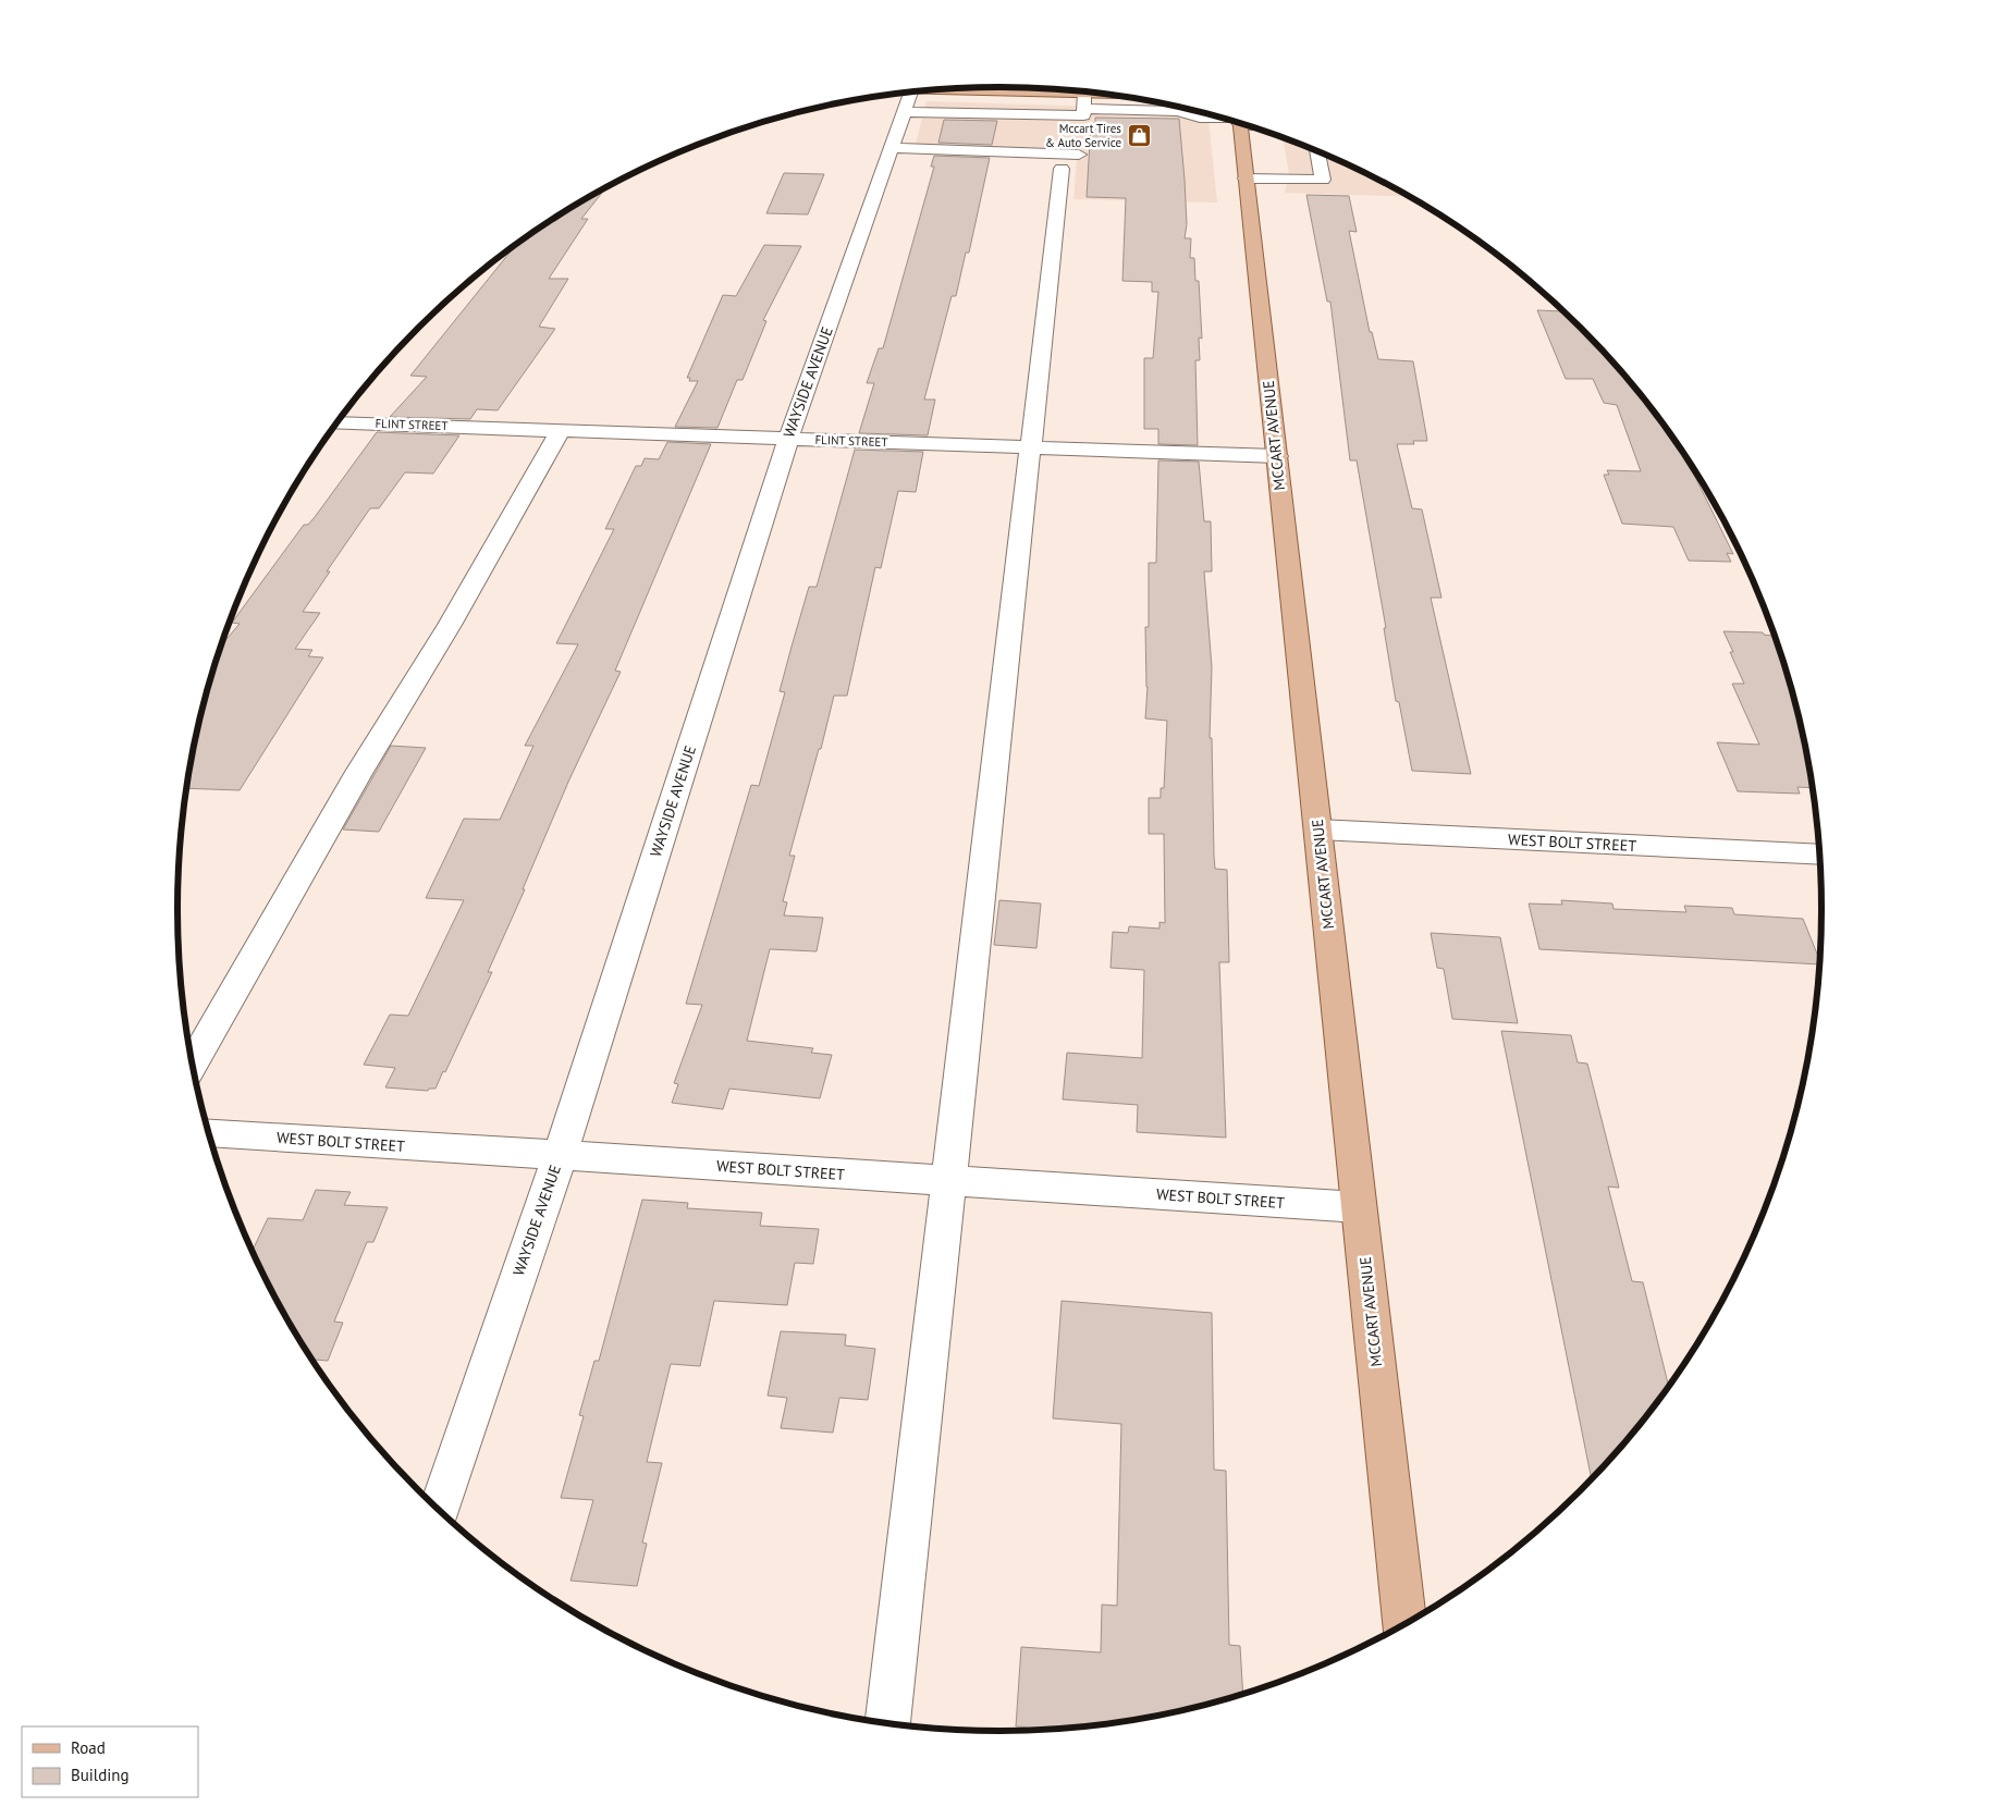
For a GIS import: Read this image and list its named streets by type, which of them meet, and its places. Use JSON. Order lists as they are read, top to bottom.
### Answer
{
  "streets": {
    "main road": ["MCCART AVENUE"],
    "street": ["WAYSIDE AVENUE", "FLINT STREET", "WEST BOLT STREET"]
  },
  "crossings": [
    ["WAYSIDE AVENUE", "FLINT STREET"],
    ["WAYSIDE AVENUE", "WEST BOLT STREET"],
    ["FLINT STREET", "MCCART AVENUE"],
    ["MCCART AVENUE", "WEST BOLT STREET"]
  ],
  "places": {
    "shop": ["Mccart Tires & Auto Service"]
  },
  "legend": ["Road", "Building"]
}
